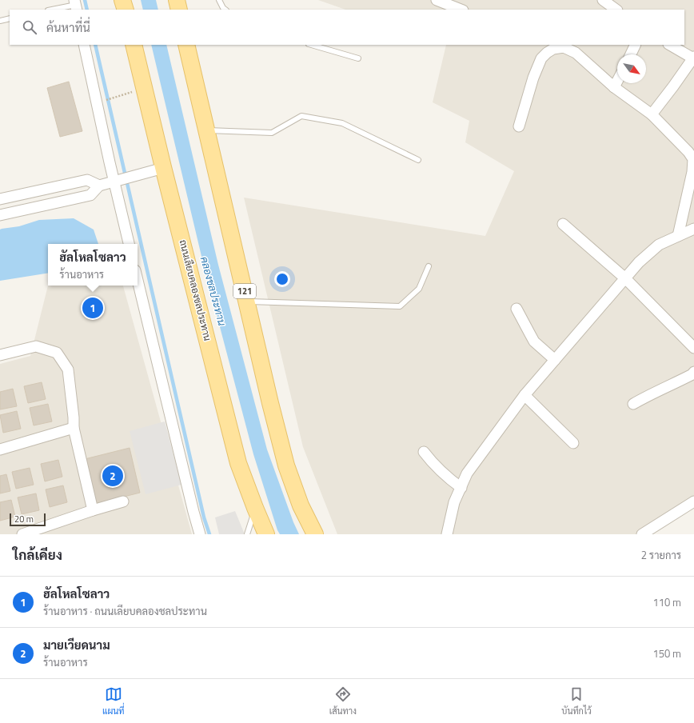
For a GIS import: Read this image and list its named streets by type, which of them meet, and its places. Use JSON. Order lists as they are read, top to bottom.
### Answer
{
  "streets": {
    "main road": ["ถนนเลียบคลองชลประทาน", "121"]
  },
  "water": ["คลองชลประทาน"],
  "scale_bar": "20 m",
  "north": "bottom right",
  "page": {
    "search": "ค้นหาที่นี่",
    "popup": ["ฮัลโหลโซลาว", "ร้านอาหาร"],
    "pins": ["1", "2"],
    "scale": "20 m",
    "heading": ["ใกล้เคียง", "2 รายการ"],
    "list": [
      {
        "mark": "1",
        "name": "ฮัลโหลโซลาว",
        "note": "ร้านอาหาร · ถนนเลียบคลองชลประทาน",
        "value": "110 m"
      },
      {
        "mark": "2",
        "name": "มายเวียดนาม",
        "note": "ร้านอาหาร",
        "value": "150 m"
      }
    ],
    "nav": ["แผนที่", "เส้นทาง", "บันทึกไว้"]
  }
}
